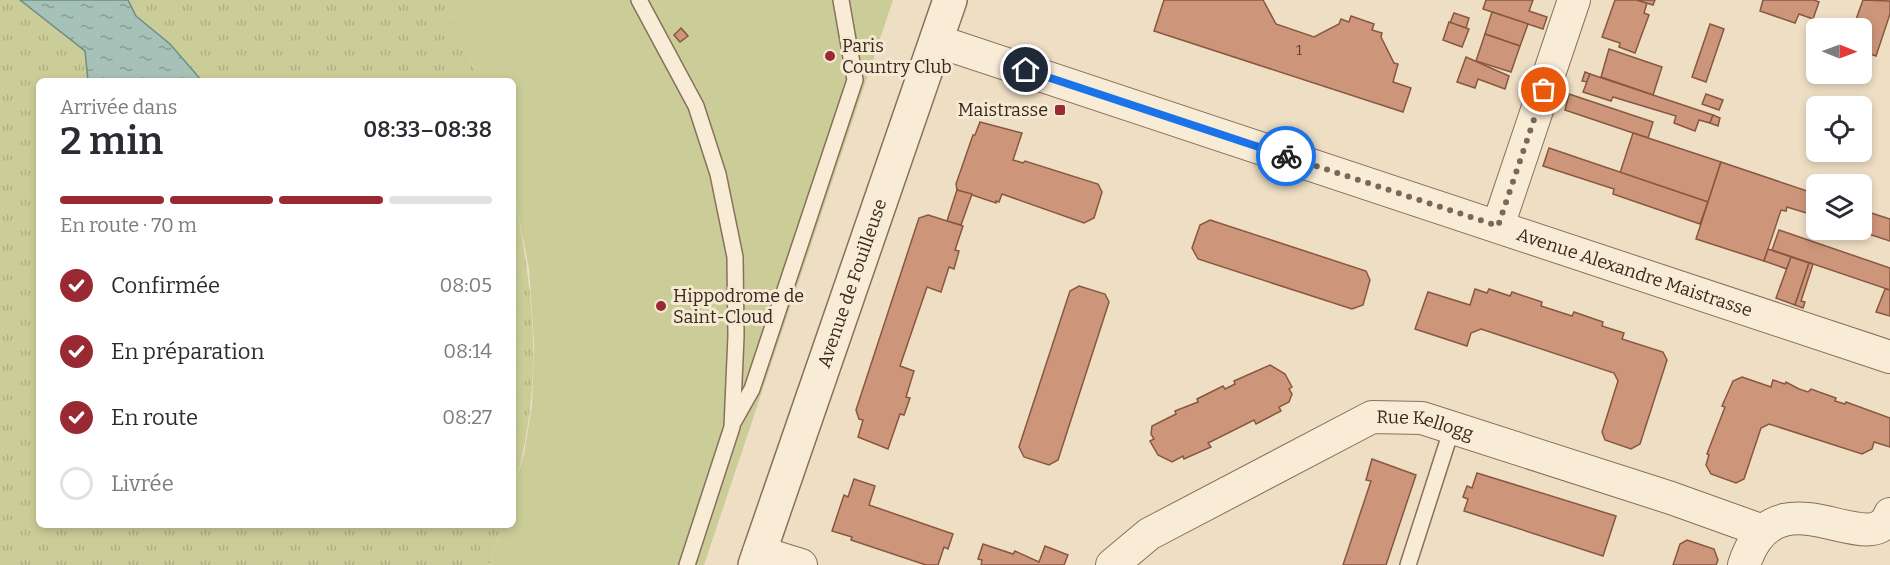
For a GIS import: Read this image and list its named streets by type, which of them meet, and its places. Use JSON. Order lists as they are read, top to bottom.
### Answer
{
  "streets": {
    "street": ["Avenue Alexandre Maistrasse", "Avenue de Fouilleuse", "Rue Kellogg"]
  },
  "crossings": [
    ["Avenue Alexandre Maistrasse", "Avenue de Fouilleuse"]
  ],
  "places": {
    "other": ["Paris Country Club", "Hippodrome de Saint-Cloud"],
    "transit": ["Maistrasse"]
  },
  "house_numbers": ["1"],
  "north": "right",
  "page": {
    "heading": ["2 min", "Arrivée dans", "08:33–08:38"],
    "bar": "En route · 70 m",
    "list": [
      ["Confirmée", "08:05"],
      ["En préparation", "08:14"],
      ["En route", "08:27"],
      "Livrée"
    ]
  }
}
